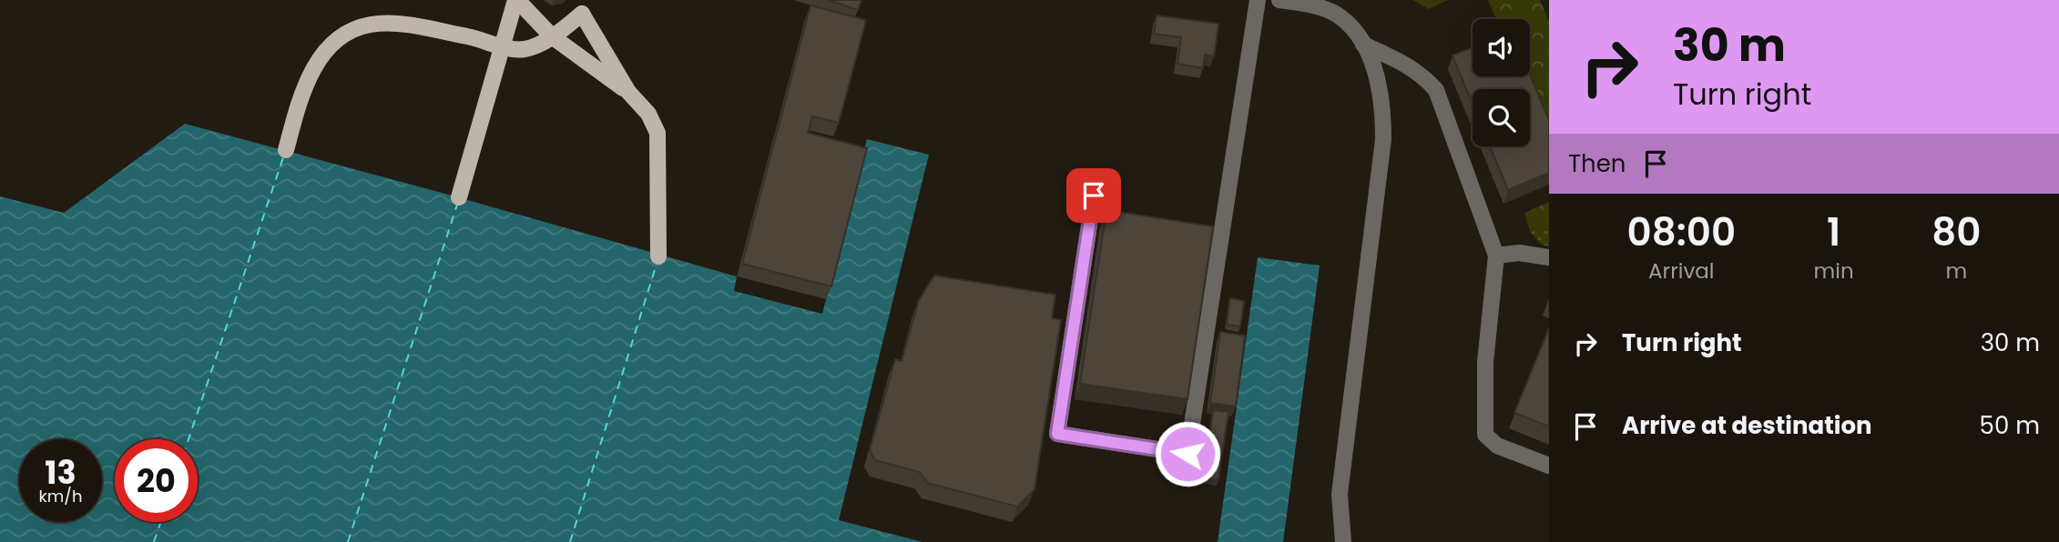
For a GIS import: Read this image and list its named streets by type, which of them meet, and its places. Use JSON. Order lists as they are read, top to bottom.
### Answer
{
  "page": {
    "turn": ["30 m", "Turn right"],
    "then": "Then",
    "eta": [
      "08:00",
      "Arrival",
      "1",
      "min",
      "80",
      "m"
    ],
    "list": [
      {
        "name": "Turn right",
        "value": "30 m"
      },
      {
        "name": "Arrive at destination",
        "value": "50 m"
      }
    ],
    "speed": "13 km/h",
    "limit": "20"
  }
}
